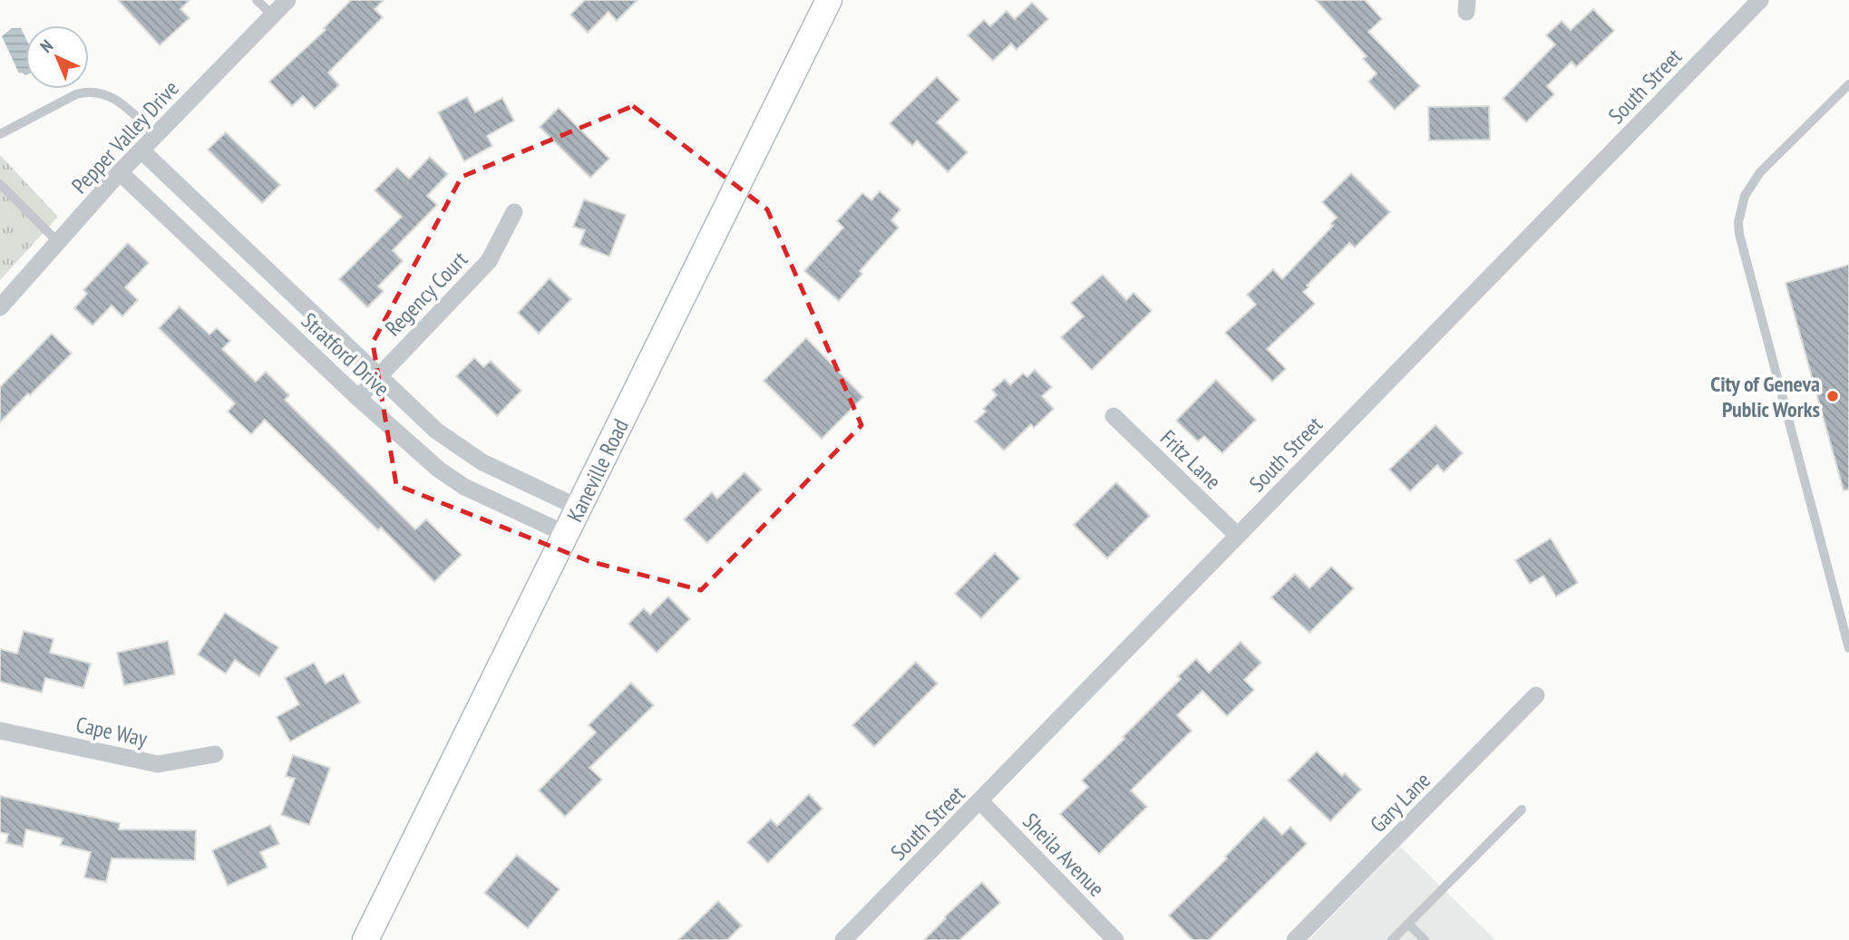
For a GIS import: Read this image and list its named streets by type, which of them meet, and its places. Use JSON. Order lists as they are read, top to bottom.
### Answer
{
  "streets": {
    "main road": ["Kaneville Road"],
    "street": [
      "South Street",
      "Pepper Valley Drive",
      "Regency Court",
      "Stratford Drive",
      "Fritz Lane",
      "Cape Way",
      "Gary Lane",
      "Sheila Avenue"
    ]
  },
  "crossings": [
    ["South Street", "Fritz Lane"],
    ["South Street", "Sheila Avenue"],
    ["Pepper Valley Drive", "Stratford Drive"],
    ["Regency Court", "Stratford Drive"],
    ["Stratford Drive", "Kaneville Road"]
  ],
  "places": ["City of Geneva Public Works"],
  "north": "top left"
}
